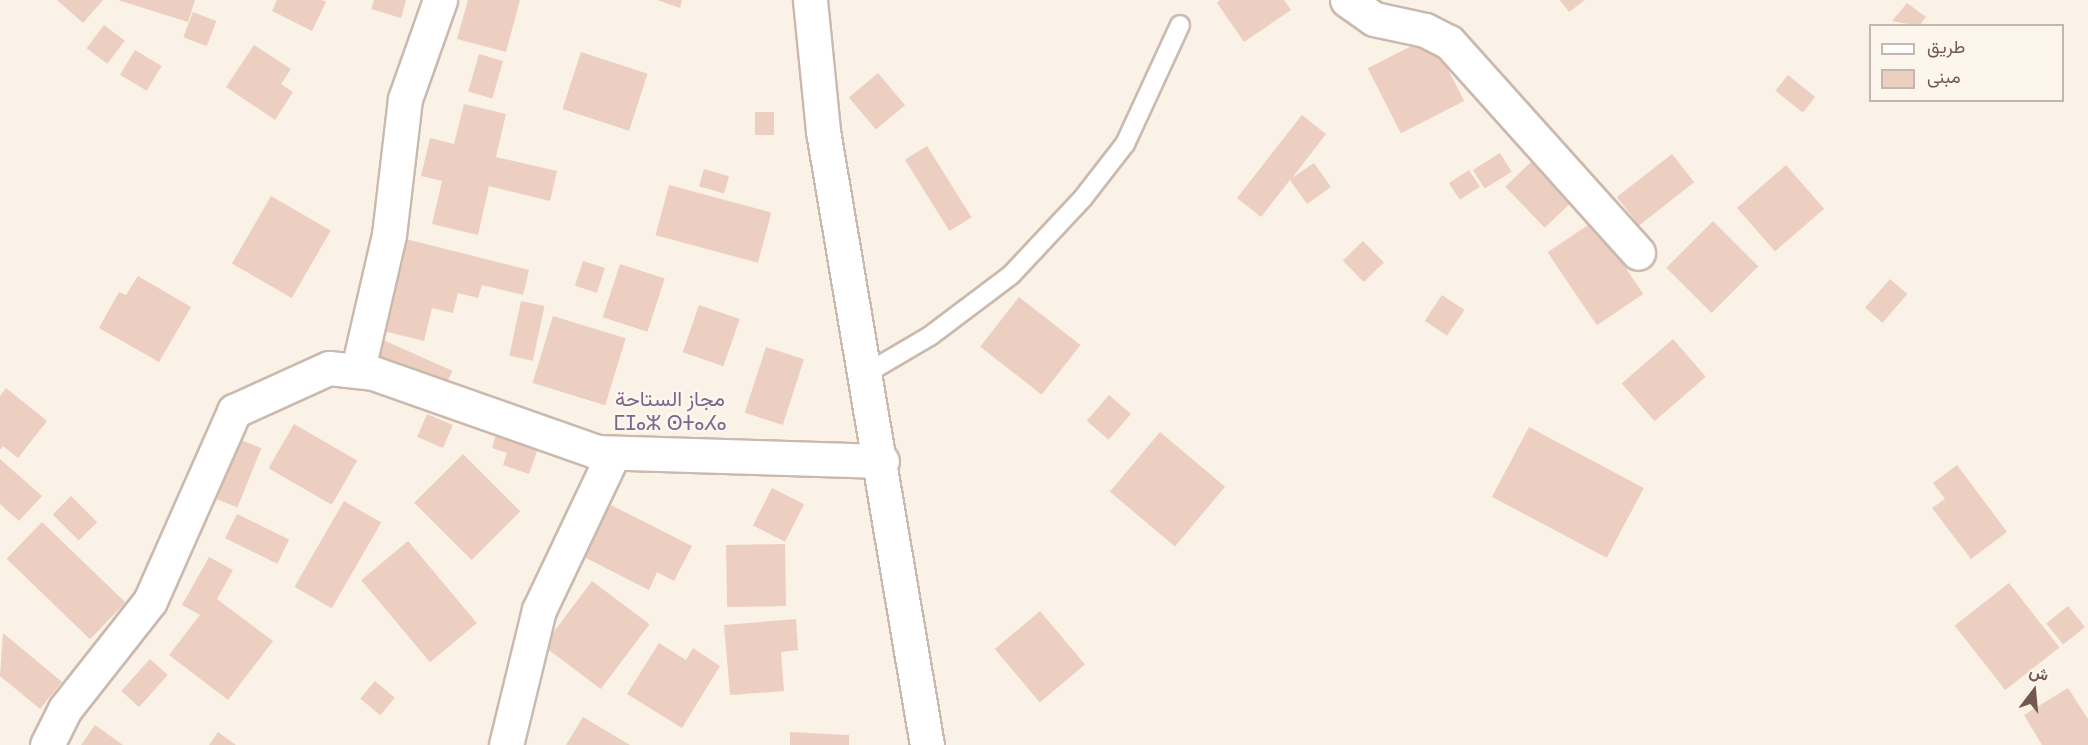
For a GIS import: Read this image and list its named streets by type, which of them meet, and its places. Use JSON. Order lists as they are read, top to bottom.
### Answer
{
  "districts": ["مجاز الستاحة ⵎⵊⴰⵣ ⵙⵜⴰⵃⴰ"],
  "legend": ["طريق", "مبنى"],
  "north": "top"
}
